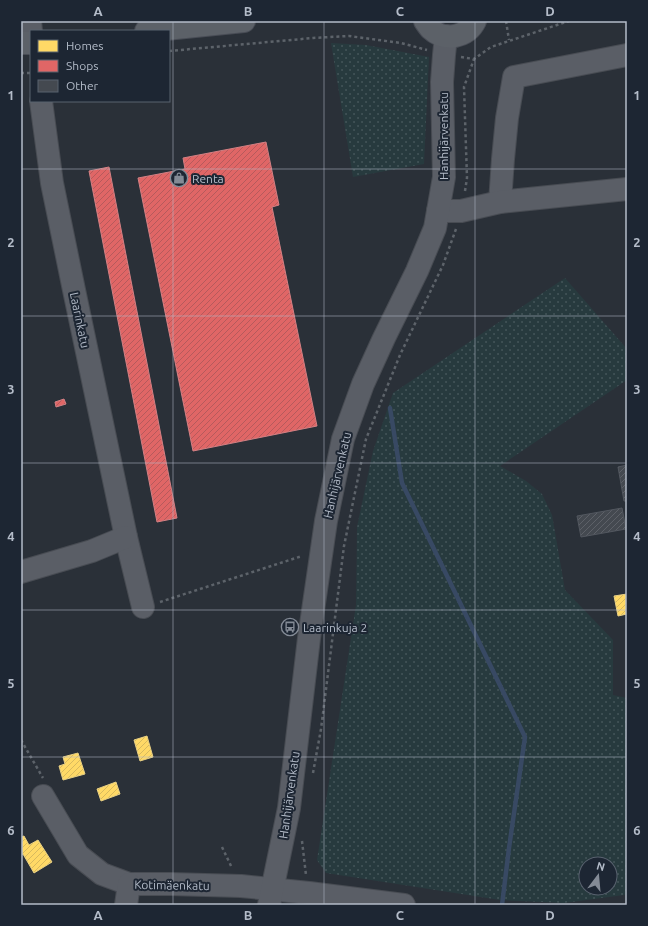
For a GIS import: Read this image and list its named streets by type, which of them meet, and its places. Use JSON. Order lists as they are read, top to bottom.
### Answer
{
  "streets": {
    "street": ["Hanhijärvenkatu", "Laarinkatu", "Kotimäenkatu"]
  },
  "crossings": [
    ["Hanhijärvenkatu", "Kotimäenkatu"]
  ],
  "places": {
    "shop": ["Renta"],
    "bus stop": ["Laarinkuja 2"]
  },
  "legend": ["Homes", "Shops", "Other"],
  "north": "top",
  "grid": {
    "columns": [
      "A",
      "B",
      "C",
      "D"
    ],
    "rows": [
      "1",
      "2",
      "3",
      "4",
      "5",
      "6"
    ]
  }
}
